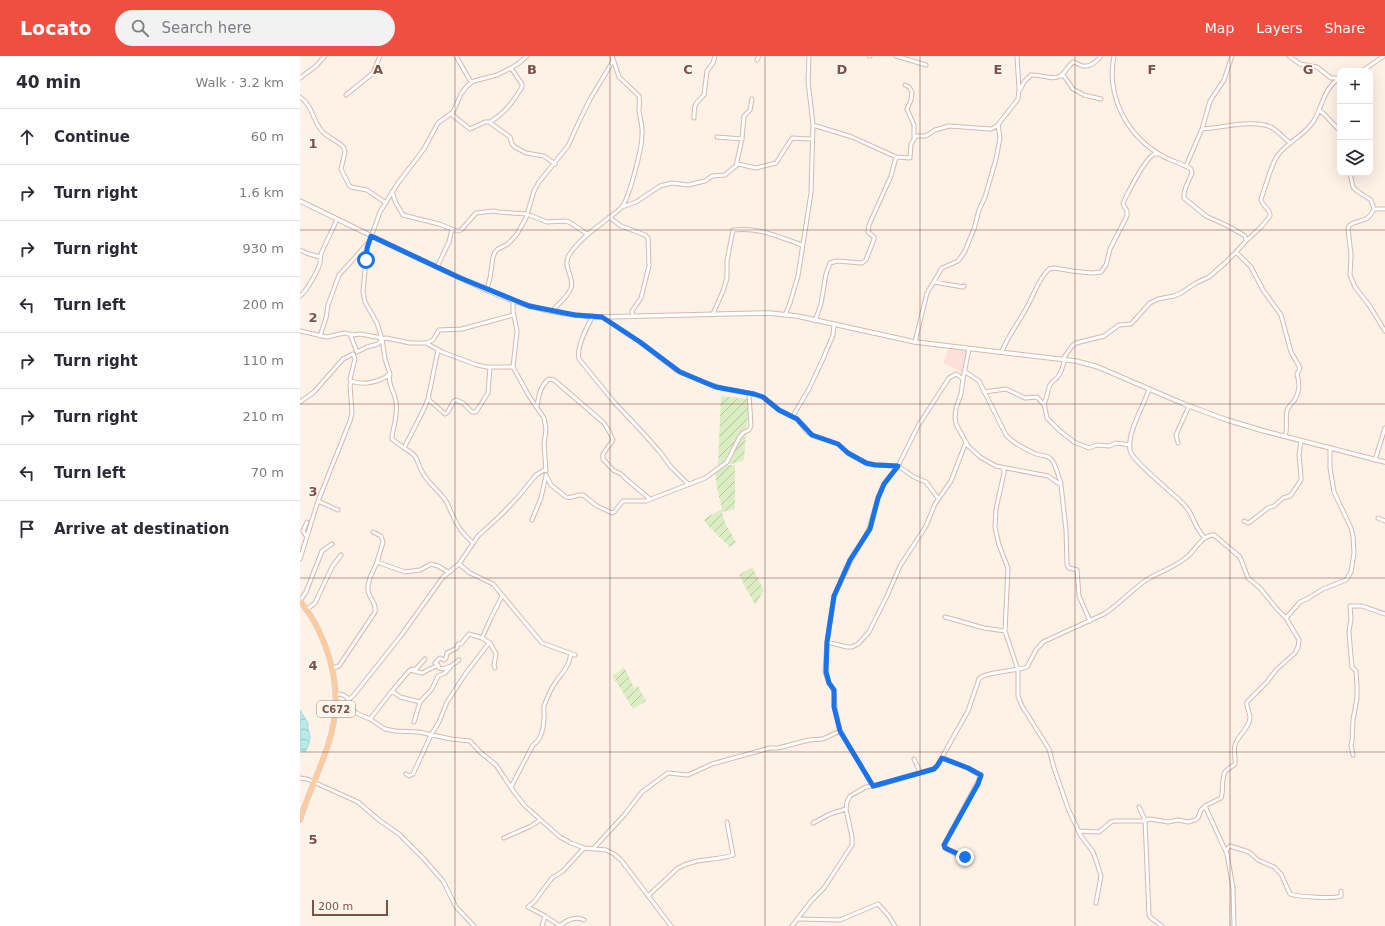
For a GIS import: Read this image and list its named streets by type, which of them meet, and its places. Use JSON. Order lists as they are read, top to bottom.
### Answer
{
  "streets": {
    "main road": ["C672"]
  },
  "scale_bar": "200 m",
  "page": {
    "header": "Locato",
    "search": "Search here",
    "nav": ["Map", "Layers", "Share"],
    "heading": ["40 min", "Walk · 3.2 km"],
    "map_buttons": ["+", "−"],
    "list": [
      ["Continue", "60 m"],
      ["Turn right", "1.6 km"],
      ["Turn right", "930 m"],
      ["Turn left", "200 m"],
      ["Turn right", "110 m"],
      ["Turn right", "210 m"],
      ["Turn left", "70 m"],
      "Arrive at destination"
    ],
    "scale": "200 m"
  },
  "grid": {
    "columns": [
      "A",
      "B",
      "C",
      "D",
      "E",
      "F",
      "G"
    ],
    "rows": [
      "1",
      "2",
      "3",
      "4",
      "5"
    ]
  }
}
